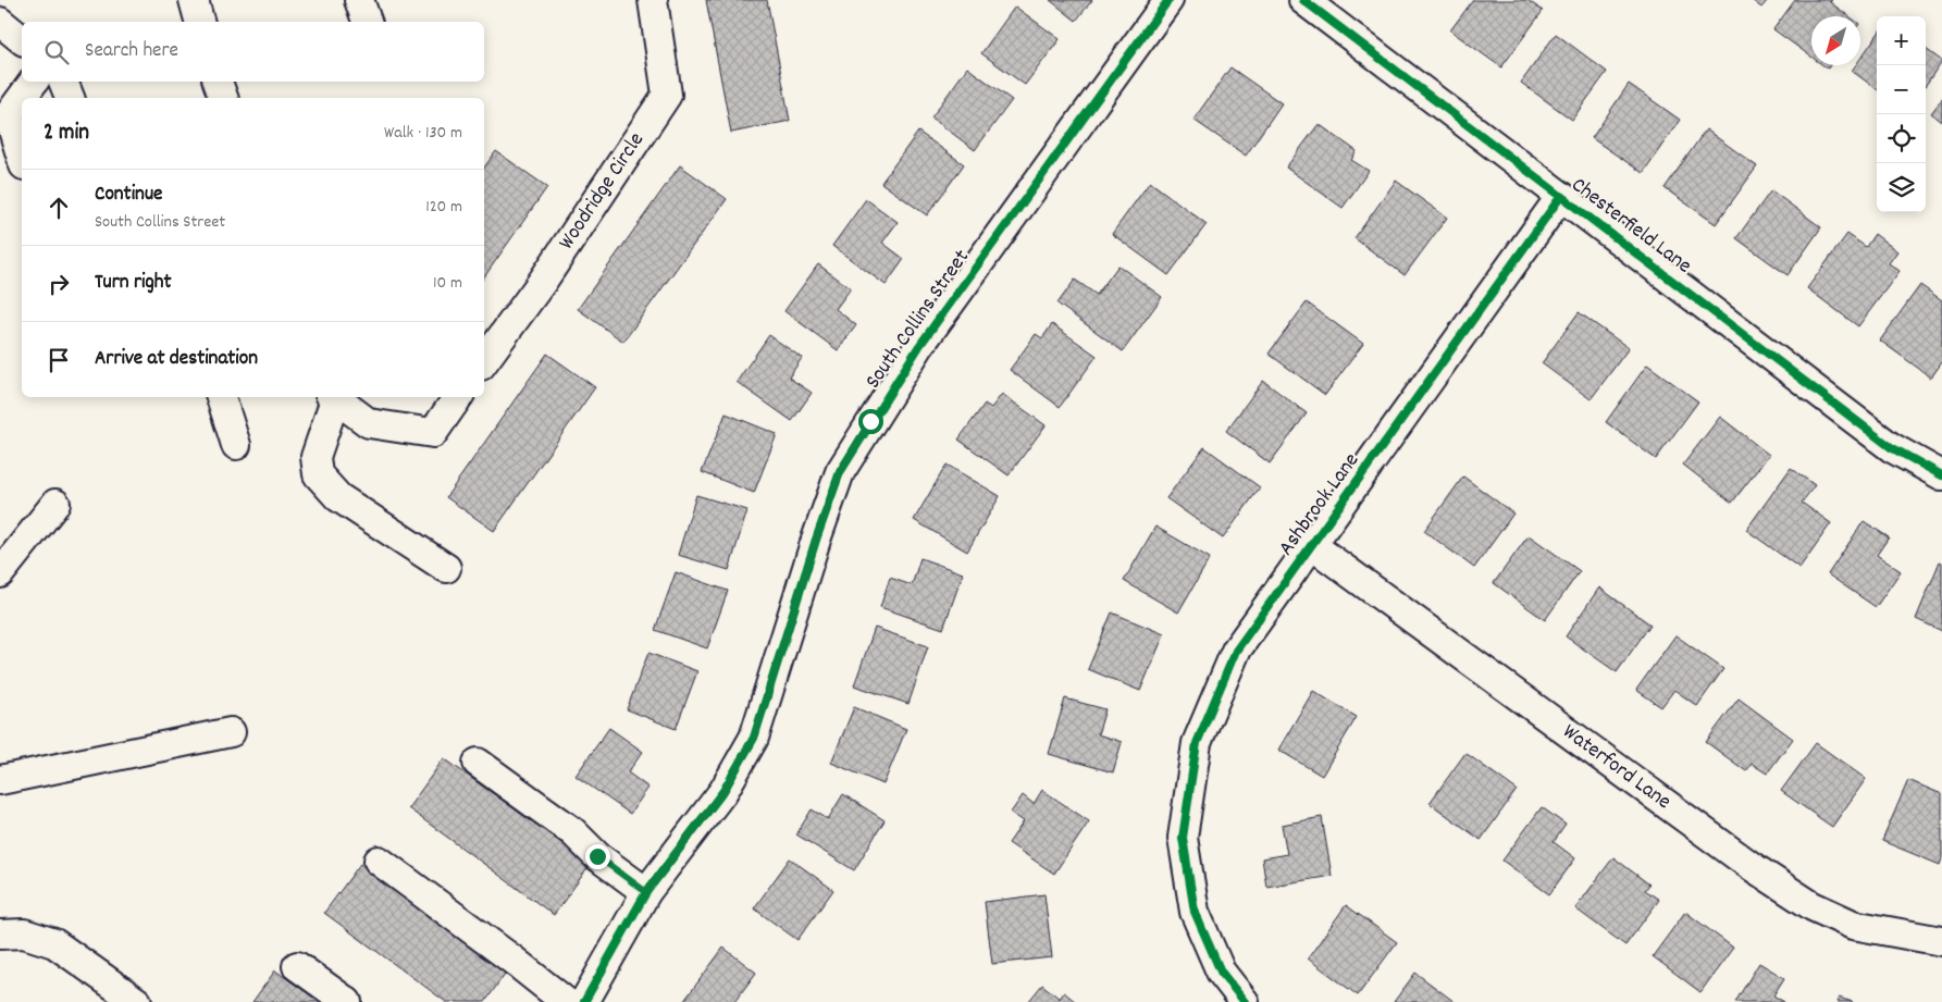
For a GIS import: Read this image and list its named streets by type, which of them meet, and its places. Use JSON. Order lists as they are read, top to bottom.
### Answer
{
  "streets": {
    "street": [
      "Woodridge Circle",
      "Chesterfield Lane",
      "South Collins Street",
      "Ashbrook Lane",
      "Waterford Lane"
    ]
  },
  "crossings": [
    ["Chesterfield Lane", "Ashbrook Lane"],
    ["Ashbrook Lane", "Waterford Lane"]
  ],
  "north": "bottom left",
  "page": {
    "map_buttons": ["+", "−"],
    "search": "Search here",
    "heading": ["2 min", "Walk · 130 m"],
    "list": [
      ["Continue", "South Collins Street", "120 m"],
      ["Turn right", "10 m"],
      "Arrive at destination"
    ]
  }
}
